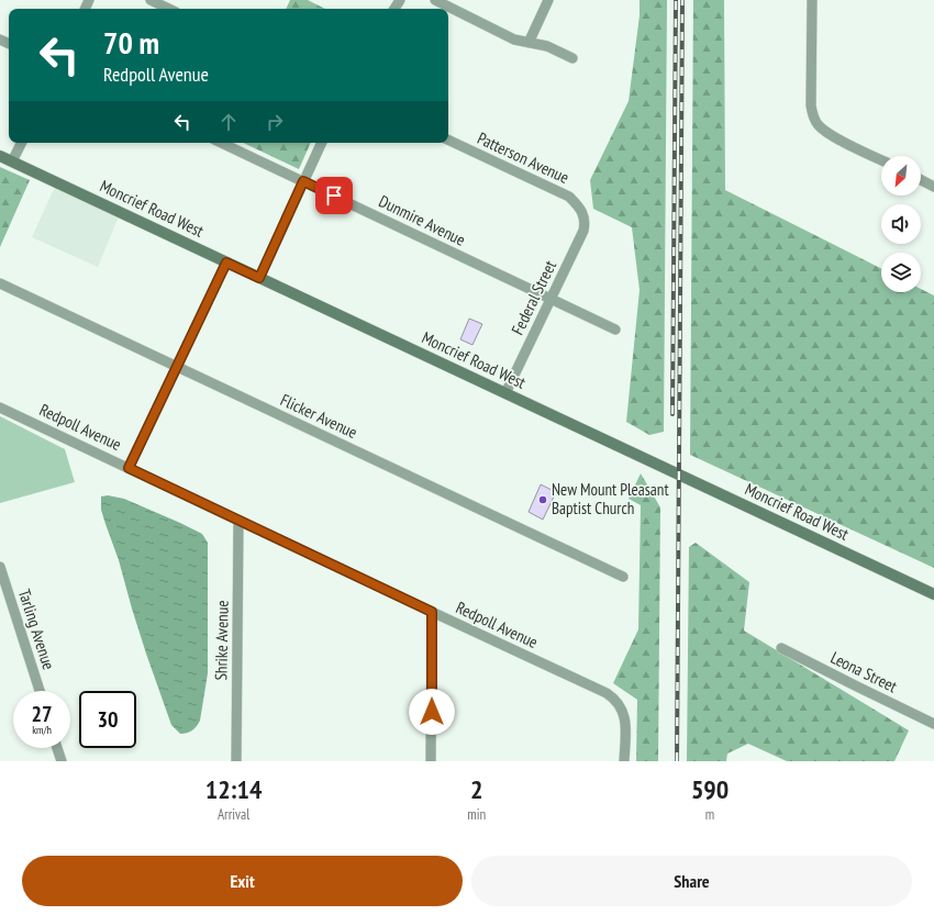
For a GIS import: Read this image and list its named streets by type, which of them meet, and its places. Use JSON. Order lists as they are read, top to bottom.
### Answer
{
  "streets": {
    "street": [
      "Patterson Avenue",
      "Moncrief Road West",
      "Dunmire Avenue",
      "Federal Street",
      "Flicker Avenue",
      "Redpoll Avenue",
      "Tarling Avenue",
      "Shrike Avenue",
      "Leona Street"
    ]
  },
  "crossings": [
    ["Patterson Avenue", "Federal Street"],
    ["Moncrief Road West", "Federal Street"],
    ["Dunmire Avenue", "Federal Street"],
    ["Redpoll Avenue", "Shrike Avenue"]
  ],
  "places": ["New Mount Pleasant Baptist Church"],
  "north": "bottom left",
  "page": {
    "turn": ["70 m", "Redpoll Avenue"],
    "speed": "27 km/h",
    "limit": "30",
    "eta": [
      "12:14",
      "Arrival",
      "2",
      "min",
      "590",
      "m"
    ],
    "buttons": ["Exit", "Share"]
  }
}
